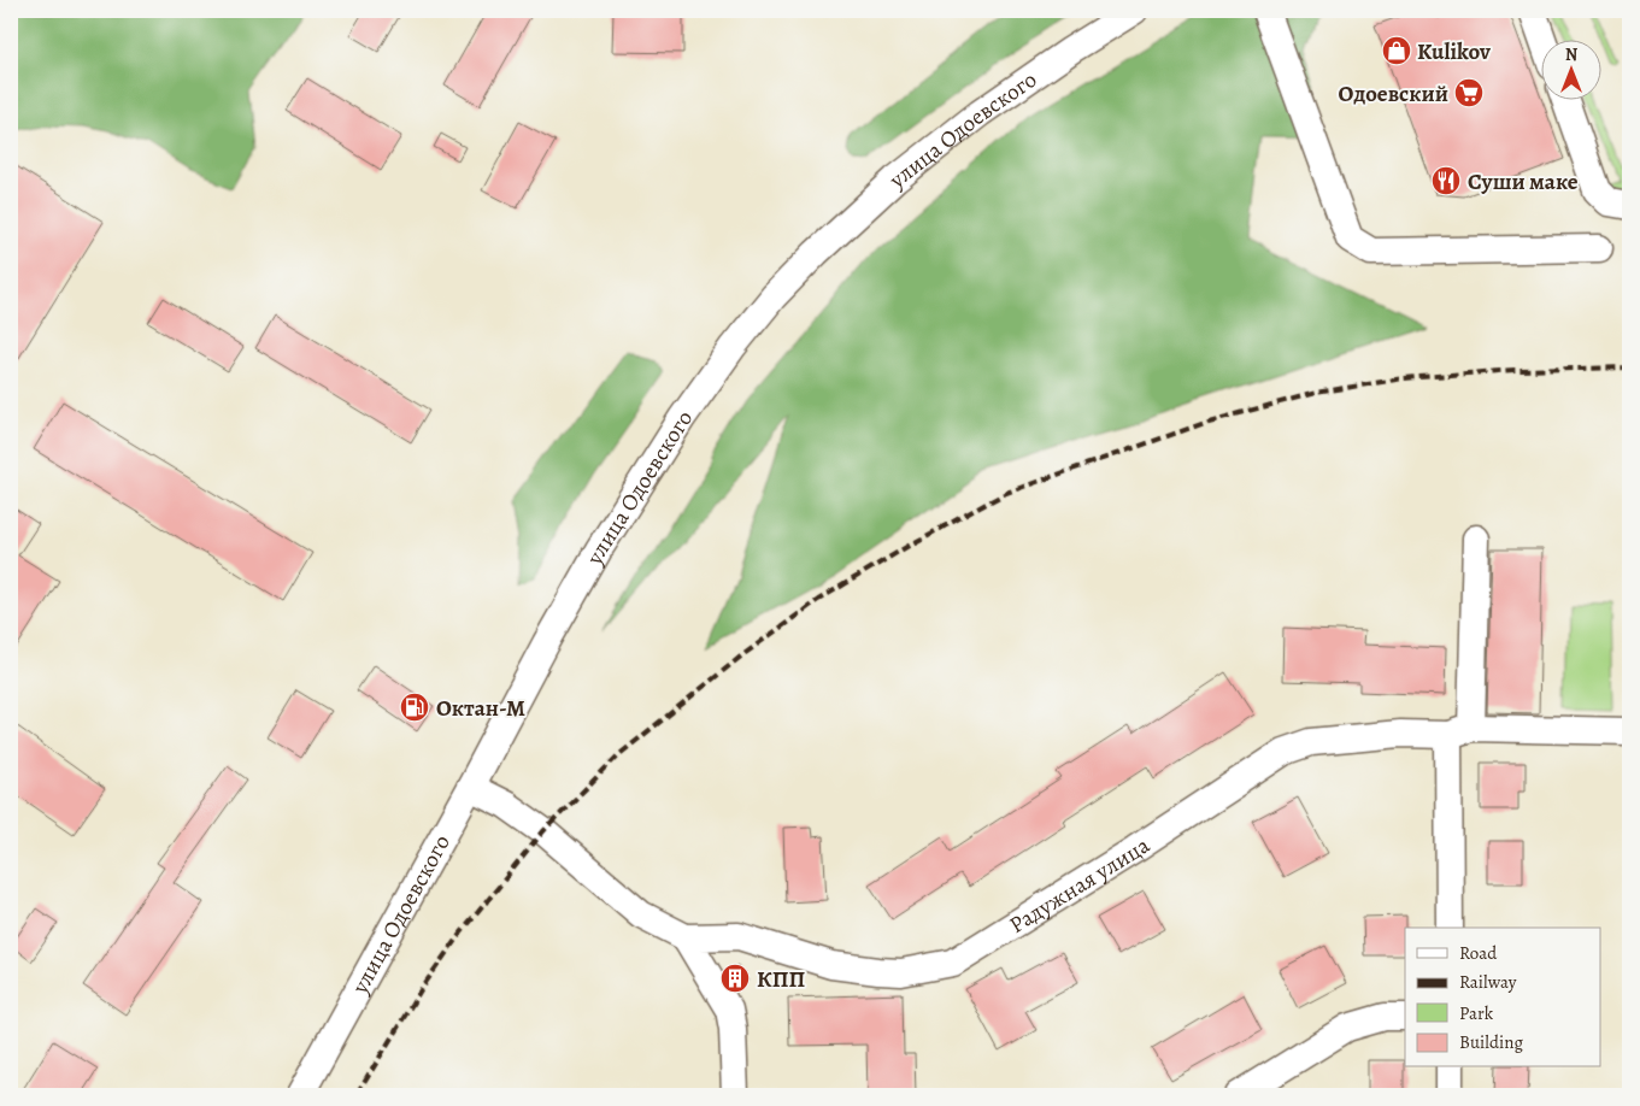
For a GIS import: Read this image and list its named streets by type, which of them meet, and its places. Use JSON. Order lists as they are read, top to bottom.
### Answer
{
  "streets": {
    "street": ["улица Одоевского", "Радужная улица"]
  },
  "places": {
    "shop": ["Kulikov"],
    "supermarket": ["Одоевский"],
    "restaurant": ["Суши маке"],
    "fuel station": ["Октан-М"],
    "building": ["КПП"]
  },
  "legend": [
    "Road",
    "Railway",
    "Park",
    "Building"
  ],
  "north": "top"
}
